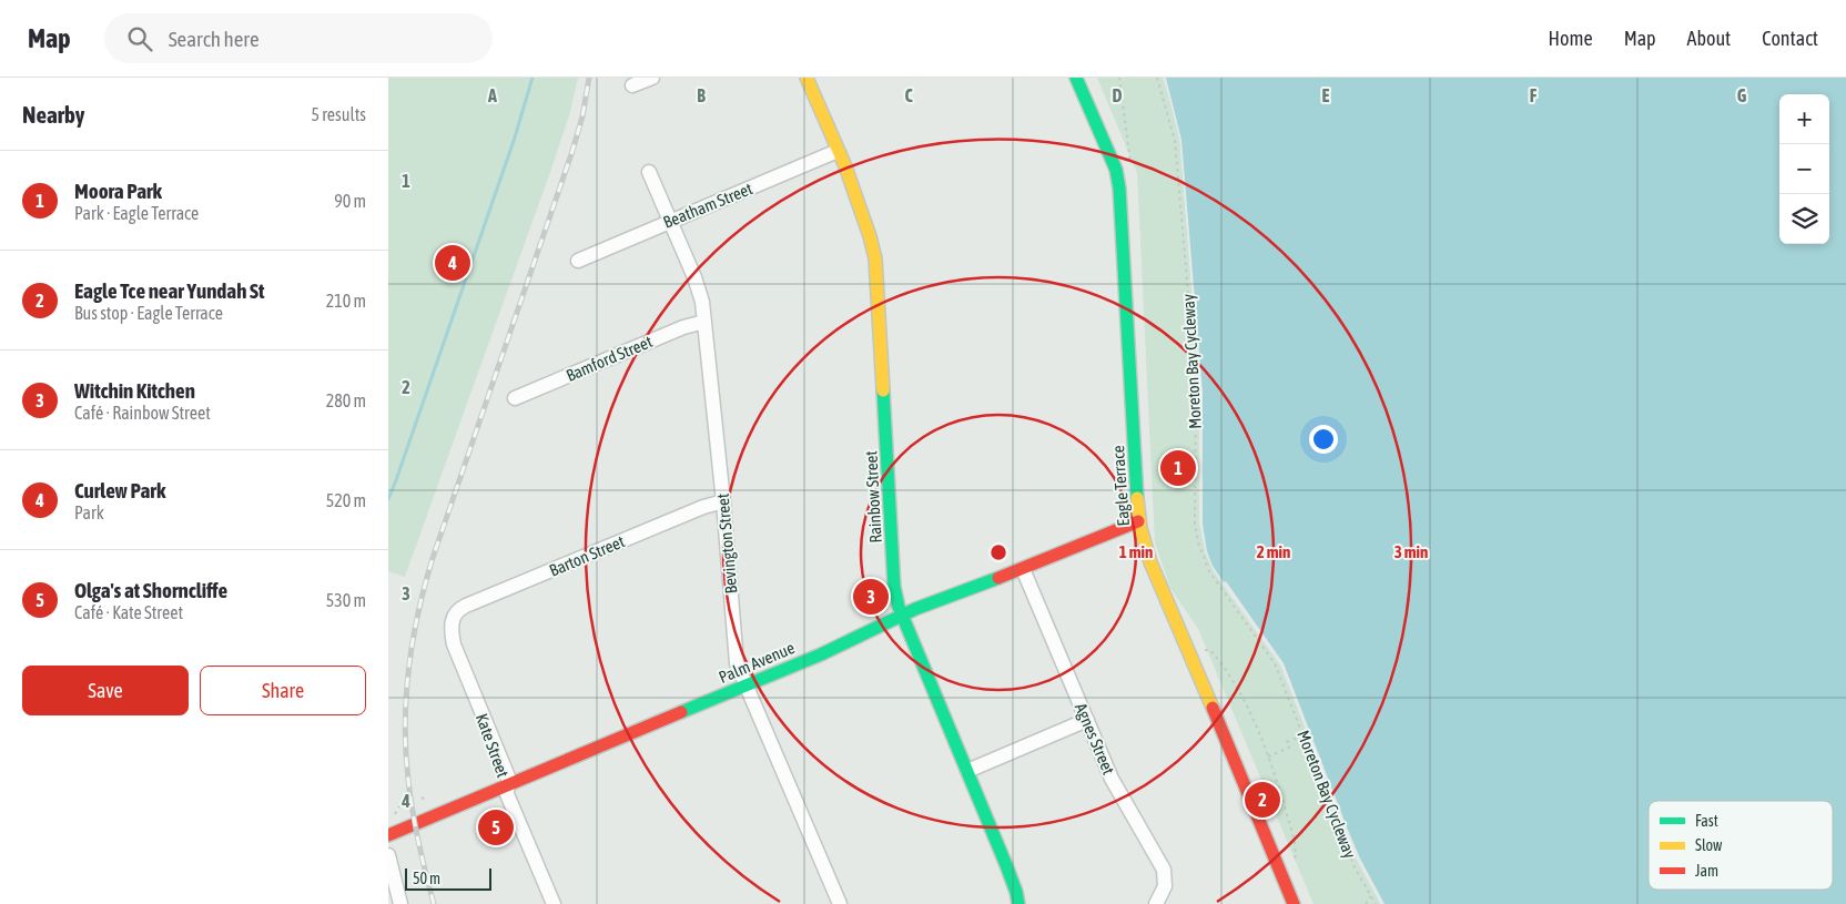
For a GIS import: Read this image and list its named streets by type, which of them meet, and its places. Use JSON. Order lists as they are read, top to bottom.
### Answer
{
  "streets": {
    "street": [
      "Beatham Street",
      "Bamford Street",
      "Eagle Terrace",
      "Rainbow Street",
      "Bevington Street",
      "Barton Street",
      "Palm Avenue",
      "Agnes Street",
      "Kate Street"
    ],
    "path": ["Moreton Bay Cycleway"]
  },
  "crossings": [
    ["Beatham Street", "Rainbow Street"],
    ["Beatham Street", "Bevington Street"],
    ["Bamford Street", "Bevington Street"],
    ["Eagle Terrace", "Palm Avenue"],
    ["Rainbow Street", "Palm Avenue"],
    ["Bevington Street", "Barton Street"],
    ["Bevington Street", "Palm Avenue"],
    ["Barton Street", "Kate Street"],
    ["Palm Avenue", "Agnes Street"],
    ["Palm Avenue", "Kate Street"]
  ],
  "legend": ["Fast", "Slow", "Jam"],
  "scale_bar": "50 m",
  "page": {
    "header": "Map",
    "search": "Search here",
    "nav": [
      "Home",
      "Map",
      "About",
      "Contact"
    ],
    "heading": ["Nearby", "5 results"],
    "map_buttons": ["+", "−"],
    "list": [
      {
        "mark": "1",
        "name": "Moora Park",
        "note": "Park · Eagle Terrace",
        "value": "90 m"
      },
      {
        "mark": "2",
        "name": "Eagle Tce near Yundah St",
        "note": "Bus stop · Eagle Terrace",
        "value": "210 m"
      },
      {
        "mark": "3",
        "name": "Witchin Kitchen",
        "note": "Café · Rainbow Street",
        "value": "280 m"
      },
      {
        "mark": "4",
        "name": "Curlew Park",
        "note": "Park",
        "value": "520 m"
      },
      {
        "mark": "5",
        "name": "Olga's at Shorncliffe",
        "note": "Café · Kate Street",
        "value": "530 m"
      }
    ],
    "pins": [
      "4",
      "1",
      "3",
      "2",
      "5"
    ],
    "buttons": ["Save", "Share"],
    "scale": "50 m"
  },
  "grid": {
    "columns": [
      "A",
      "B",
      "C",
      "D",
      "E",
      "F",
      "G"
    ],
    "rows": [
      "1",
      "2",
      "3",
      "4"
    ]
  },
  "rings": ["1 min", "2 min", "3 min"]
}
